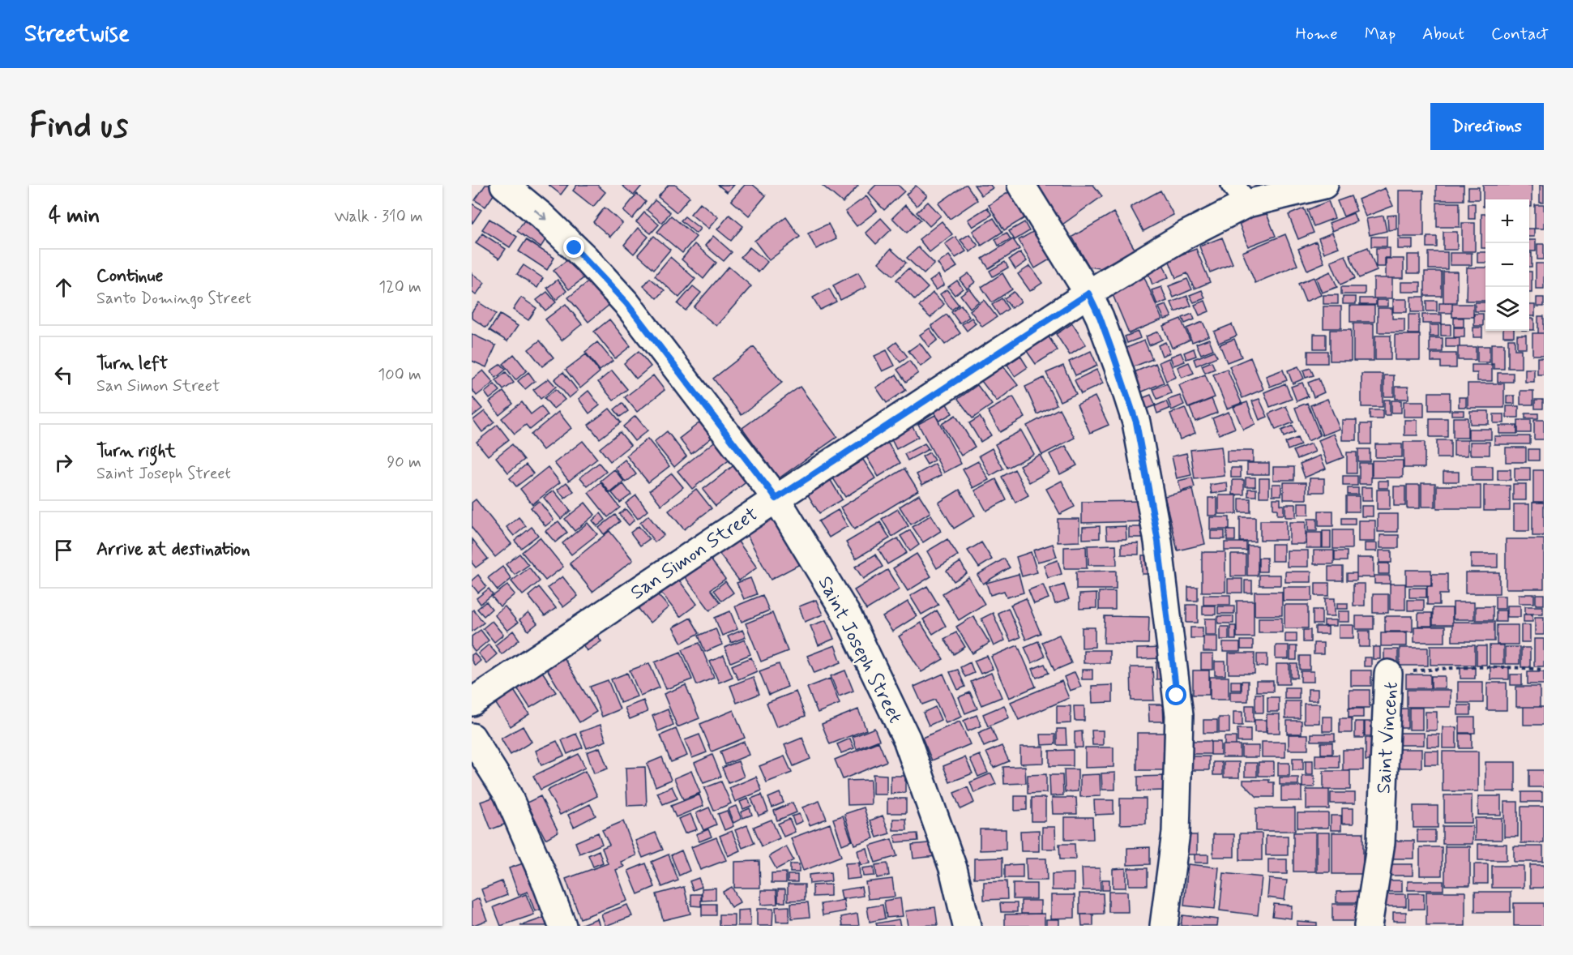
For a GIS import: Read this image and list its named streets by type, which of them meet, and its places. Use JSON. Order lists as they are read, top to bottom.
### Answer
{
  "streets": {
    "street": ["San Simon Street", "Saint Joseph Street", "Saint Vincent"]
  },
  "crossings": [
    ["San Simon Street", "Saint Joseph Street"]
  ],
  "one_way": ["Saint Joseph Street"],
  "page": {
    "header": "Streetwise",
    "nav": [
      "Home",
      "Map",
      "About",
      "Contact"
    ],
    "buttons": "Directions",
    "title": "Find us",
    "heading": ["4 min", "Walk · 310 m"],
    "map_buttons": ["+", "−"],
    "list": [
      ["Continue", "Santo Domingo Street", "120 m"],
      ["Turn left", "San Simon Street", "100 m"],
      ["Turn right", "Saint Joseph Street", "90 m"],
      "Arrive at destination"
    ]
  }
}
